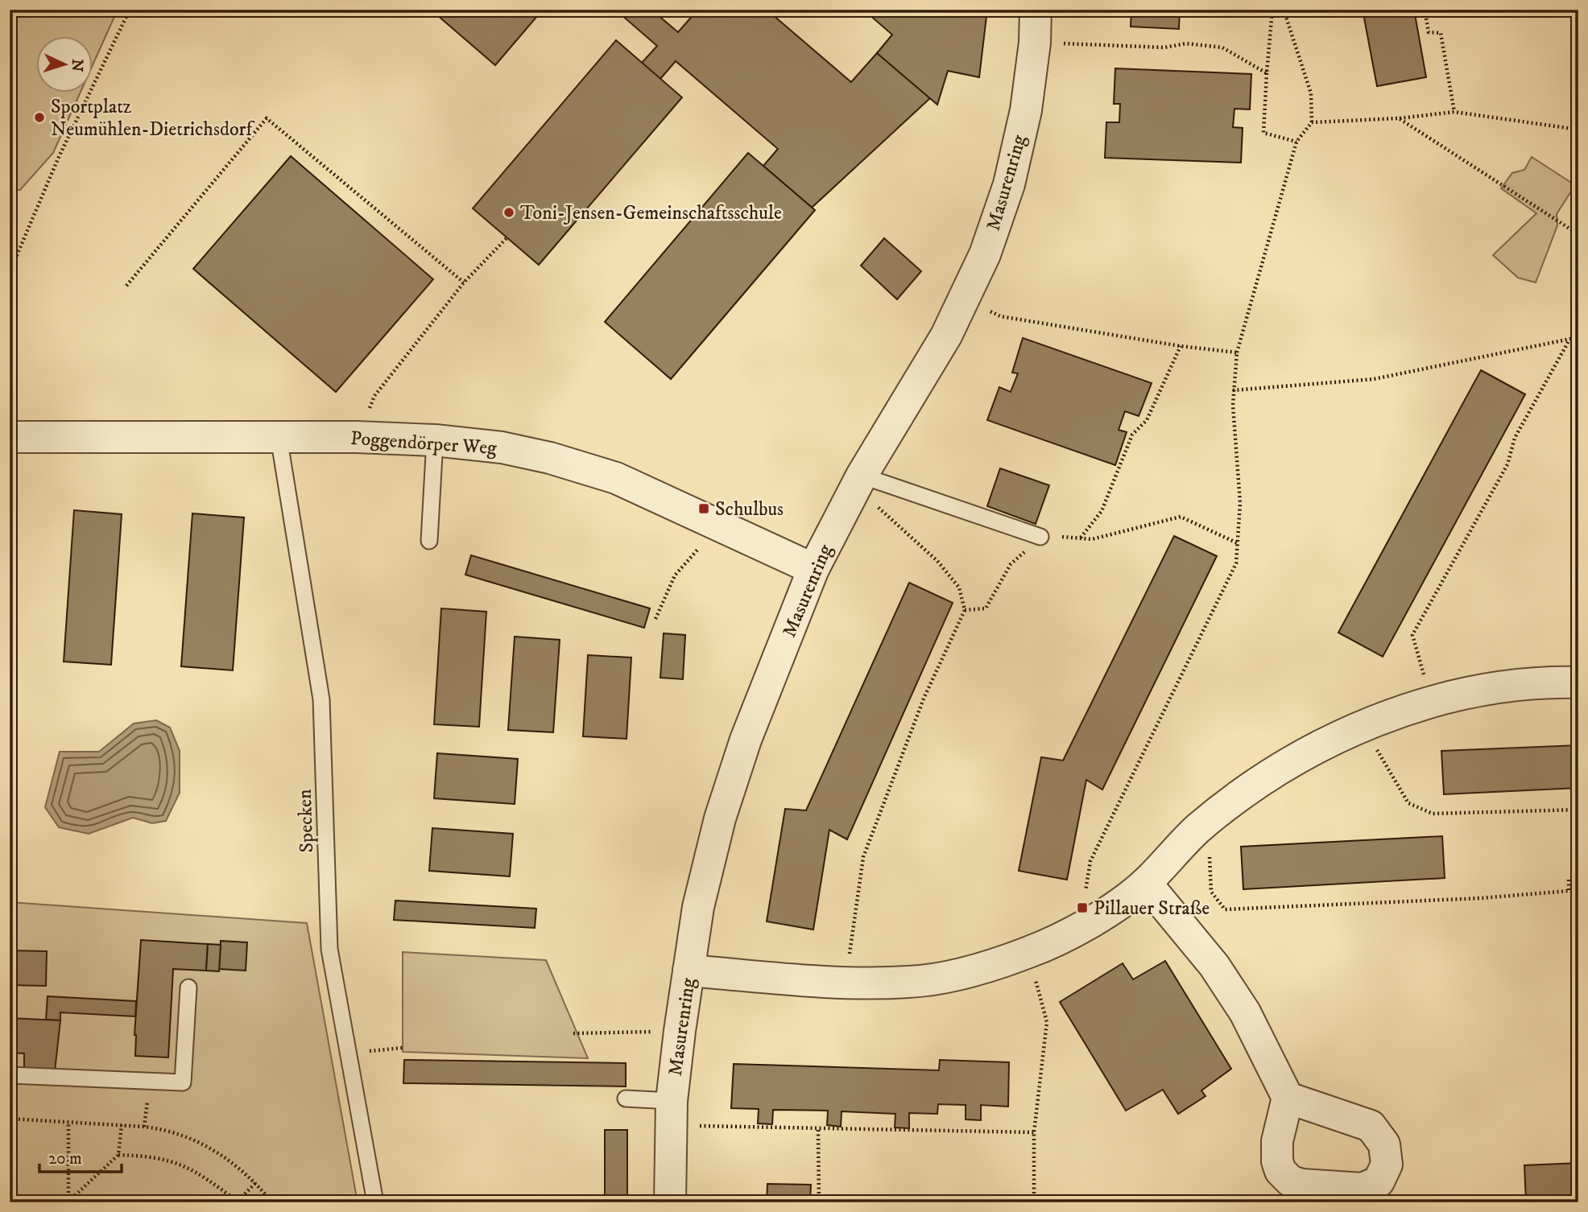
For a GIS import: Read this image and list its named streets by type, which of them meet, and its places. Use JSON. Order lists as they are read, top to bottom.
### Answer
{
  "streets": {
    "street": ["Masurenring", "Poggendörper Weg"],
    "lane": ["Specken"]
  },
  "crossings": [
    ["Masurenring", "Poggendörper Weg"],
    ["Poggendörper Weg", "Specken"]
  ],
  "places": {
    "other": ["Sportplatz Neumühlen-Dietrichsdorf", "Toni-Jensen-Gemeinschaftsschule"],
    "transit": ["Schulbus", "Pillauer Straße"]
  },
  "scale_bar": "20 m",
  "north": "right"
}
